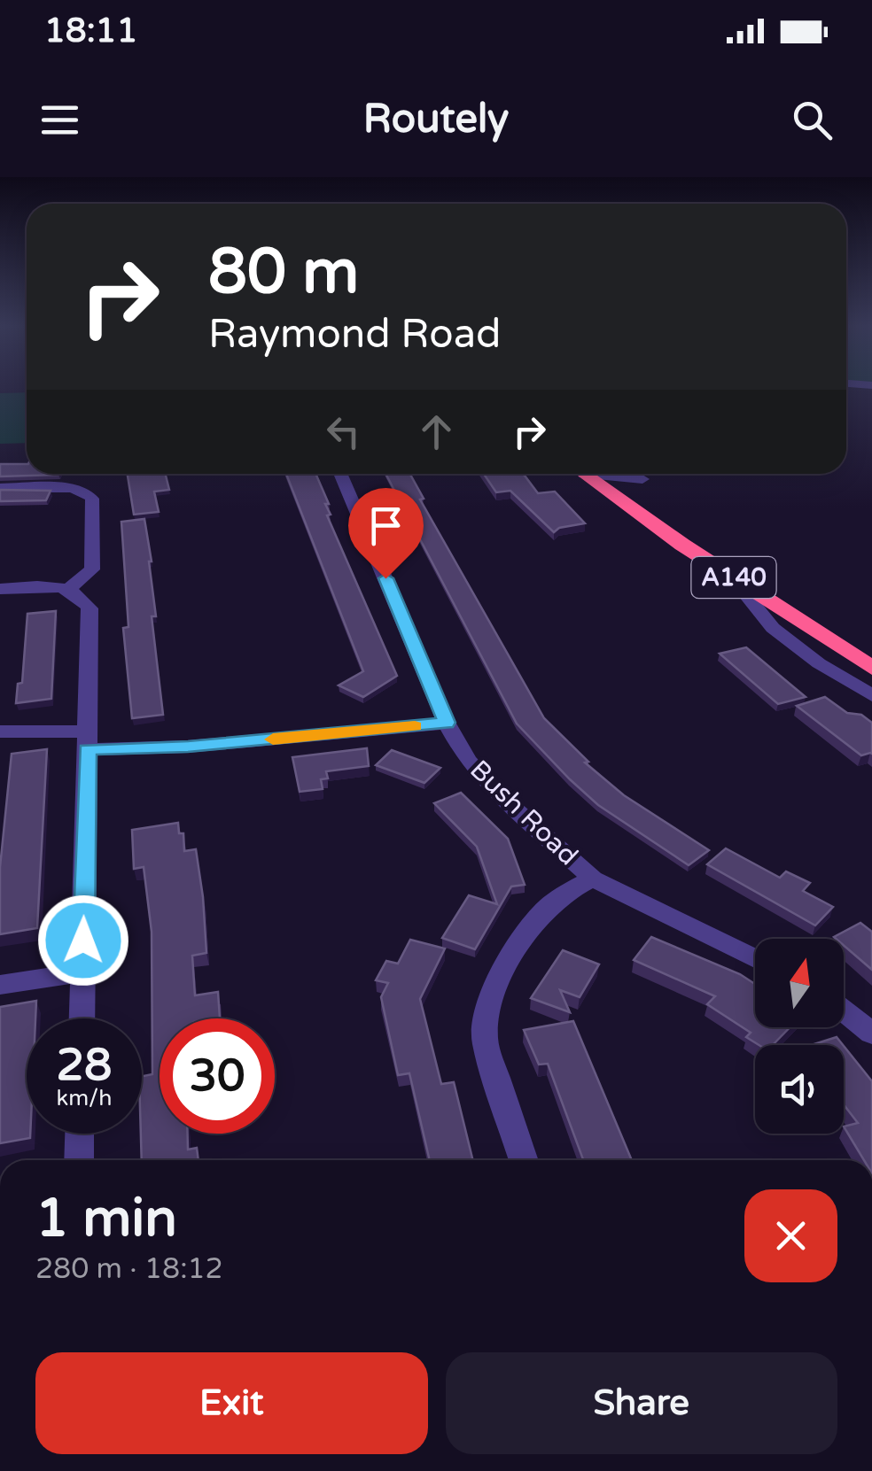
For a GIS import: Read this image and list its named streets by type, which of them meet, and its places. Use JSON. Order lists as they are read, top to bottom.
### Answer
{
  "streets": {
    "highway": ["A140"],
    "street": ["Bush Road"]
  },
  "north": "top",
  "page": {
    "status": "18:11",
    "header": "Routely",
    "turn": ["80 m", "Raymond Road"],
    "speed": "28 km/h",
    "limit": "30",
    "heading": ["1 min", "280 m · 18:12"],
    "buttons": ["Exit", "Share"]
  }
}
